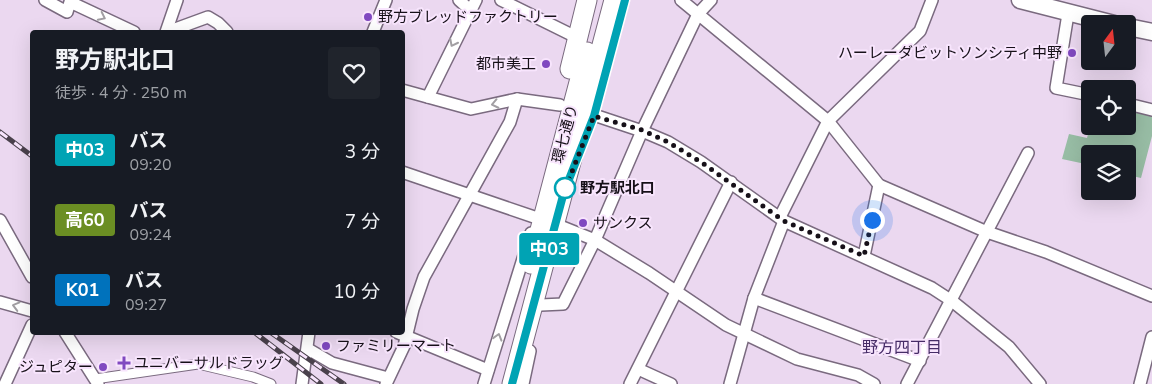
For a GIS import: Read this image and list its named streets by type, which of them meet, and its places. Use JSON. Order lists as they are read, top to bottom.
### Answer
{
  "streets": {
    "main road": ["環七通り"]
  },
  "districts": ["野方四丁目"],
  "places": {
    "other": [
      "野方ブレッドファクトリー",
      "ハーレーダビットソンシティ中野",
      "都市美工",
      "野方駅北口",
      "サンクス",
      "ファミリーマート",
      "ジュピター"
    ],
    "health": ["ユニバーサルドラッグ"]
  },
  "lines": ["bus line 中03"],
  "north": "top",
  "page": {
    "on_map": "中03",
    "heading": ["野方駅北口", "徒歩 · 4 分 · 250 m"],
    "list": [
      {
        "mark": "中03",
        "name": "バス",
        "note": "09:20",
        "value": "3 分"
      },
      {
        "mark": "高60",
        "name": "バス",
        "note": "09:24",
        "value": "7 分"
      },
      {
        "mark": "K01",
        "name": "バス",
        "note": "09:27",
        "value": "10 分"
      }
    ]
  }
}
